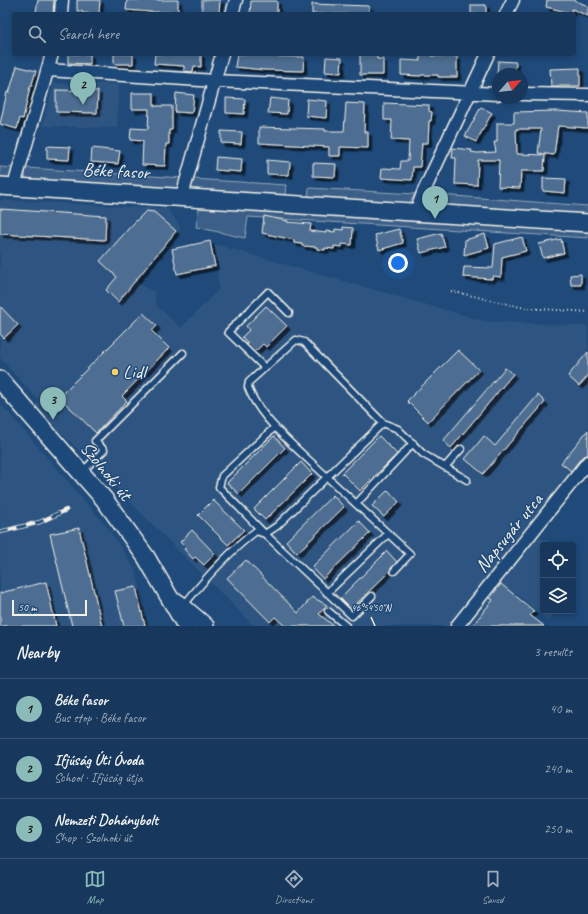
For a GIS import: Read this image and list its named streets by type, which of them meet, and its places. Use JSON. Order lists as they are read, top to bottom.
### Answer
{
  "streets": {
    "street": ["Béke fasor", "Szolnoki út", "Napsugár utca"]
  },
  "places": ["Lidl"],
  "scale_bar": "50 m",
  "north": "top right",
  "page": {
    "search": "Search here",
    "pins": ["2", "1", "3"],
    "scale": "50 m",
    "heading": ["Nearby", "3 results"],
    "list": [
      {
        "mark": "1",
        "name": "Béke fasor",
        "note": "Bus stop · Béke fasor",
        "value": "40 m"
      },
      {
        "mark": "2",
        "name": "Ifjúság Úti Óvoda",
        "note": "School · Ifjúság útja",
        "value": "240 m"
      },
      {
        "mark": "3",
        "name": "Nemzeti Dohánybolt",
        "note": "Shop · Szolnoki út",
        "value": "250 m"
      }
    ],
    "nav": ["Map", "Directions", "Saved"]
  },
  "coordinates": ["46°54'50\"N"]
}
